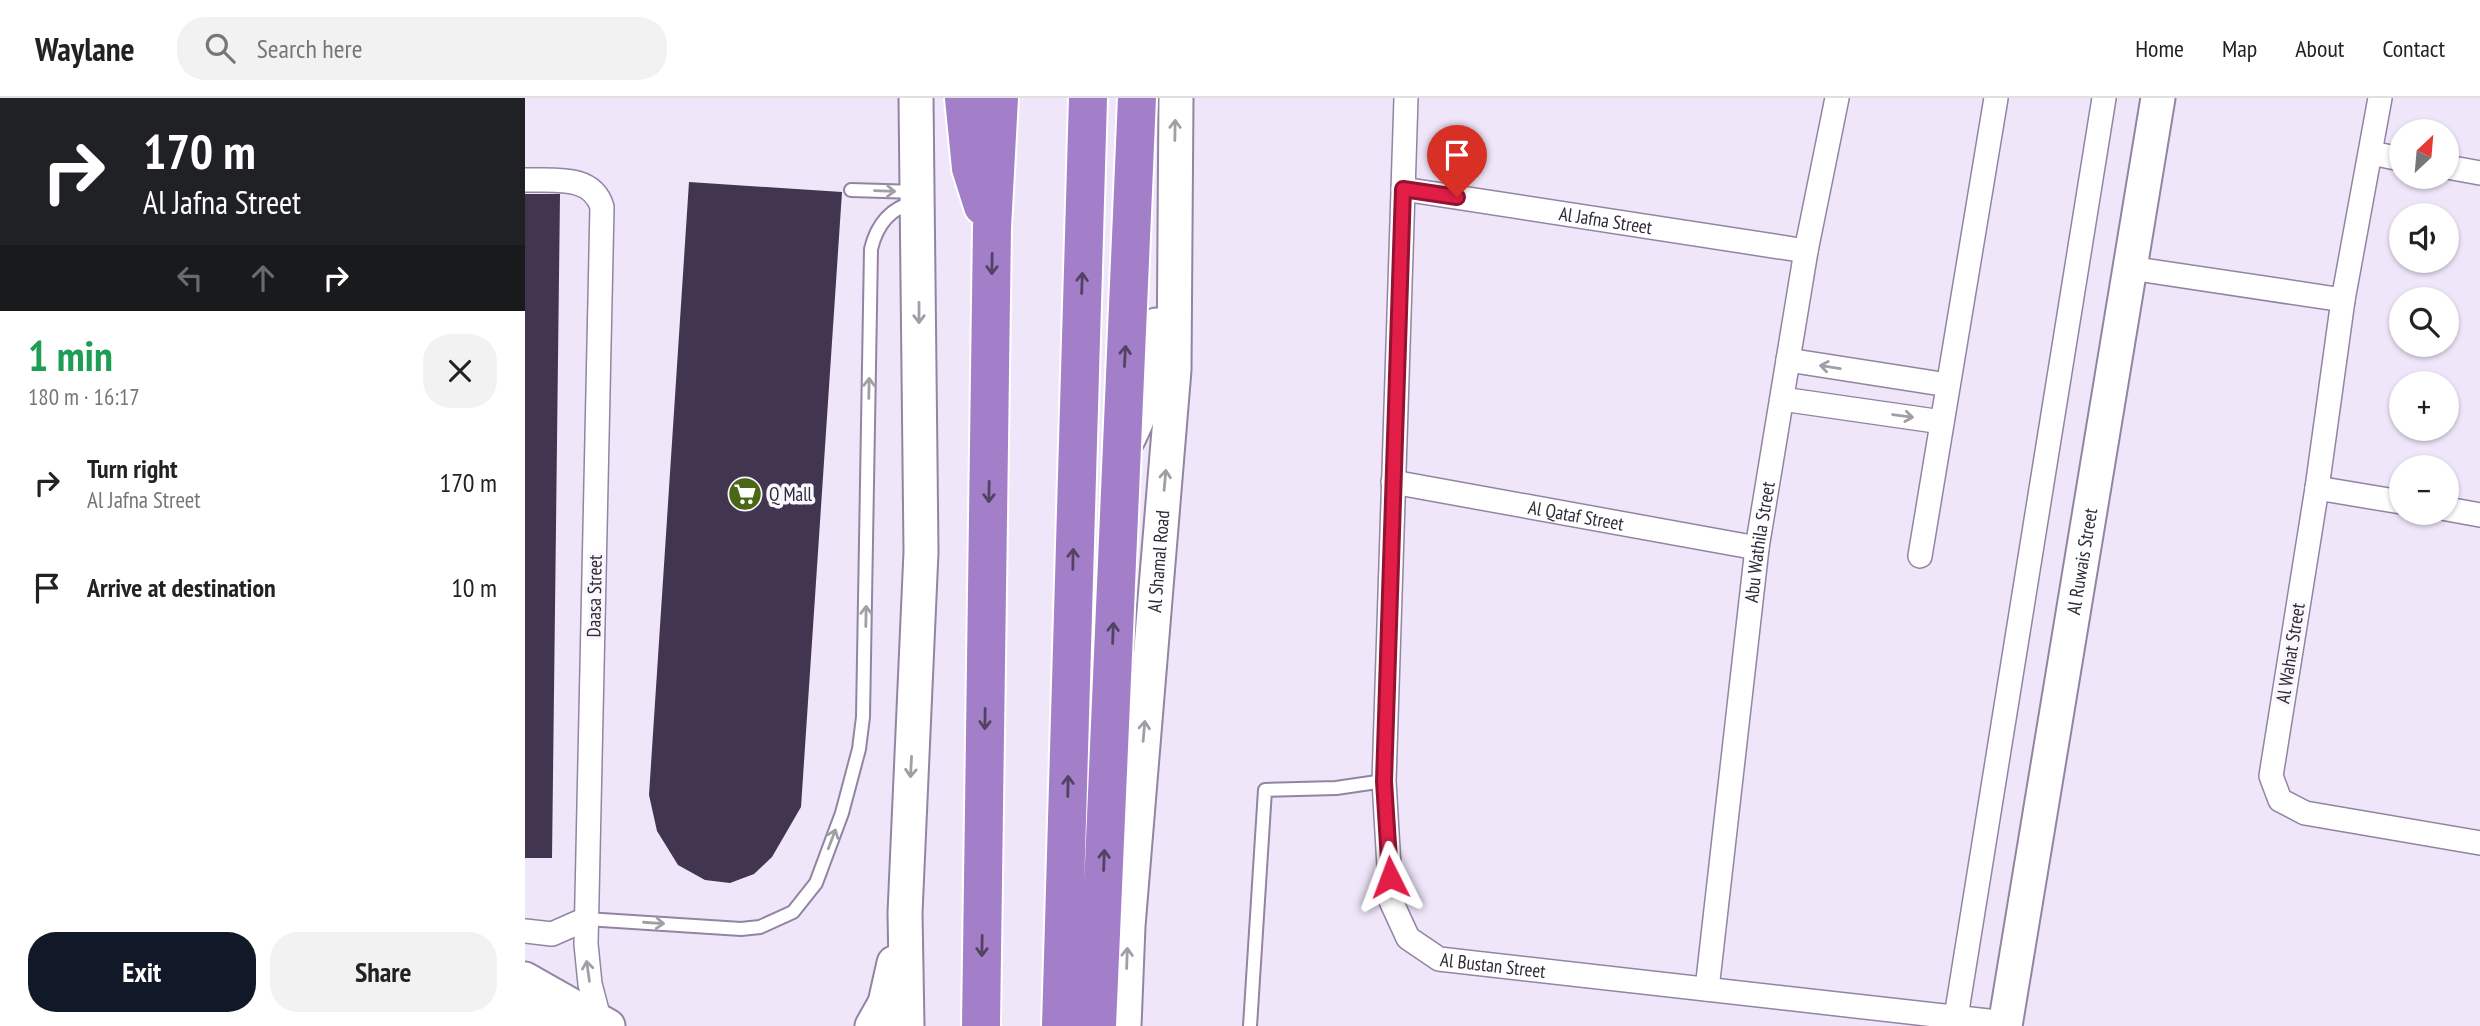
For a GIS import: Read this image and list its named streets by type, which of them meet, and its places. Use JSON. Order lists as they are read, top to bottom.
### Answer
{
  "streets": {
    "main road": ["Al Shamal Road", "Al Ruwais Street"],
    "street": [
      "Al Jafna Street",
      "Al Qataf Street",
      "Abu Wathila Street",
      "Daasa Street",
      "Al Wahat Street",
      "Al Bustan Street"
    ]
  },
  "crossings": [
    ["Al Jafna Street", "Abu Wathila Street"],
    ["Al Jafna Street", "Al Bustan Street"],
    ["Al Qataf Street", "Abu Wathila Street"],
    ["Al Qataf Street", "Al Bustan Street"],
    ["Abu Wathila Street", "Al Bustan Street"],
    ["Al Ruwais Street", "Al Bustan Street"]
  ],
  "places": {
    "supermarket": ["Q Mall"]
  },
  "north": "top right",
  "page": {
    "header": "Waylane",
    "search": "Search here",
    "nav": [
      "Home",
      "Map",
      "About",
      "Contact"
    ],
    "turn": ["170 m", "Al Jafna Street"],
    "map_buttons": ["+", "−"],
    "heading": ["1 min", "180 m · 16:17"],
    "list": [
      {
        "name": "Turn right",
        "note": "Al Jafna Street",
        "value": "170 m"
      },
      {
        "name": "Arrive at destination",
        "value": "10 m"
      }
    ],
    "buttons": ["Exit", "Share"]
  }
}
